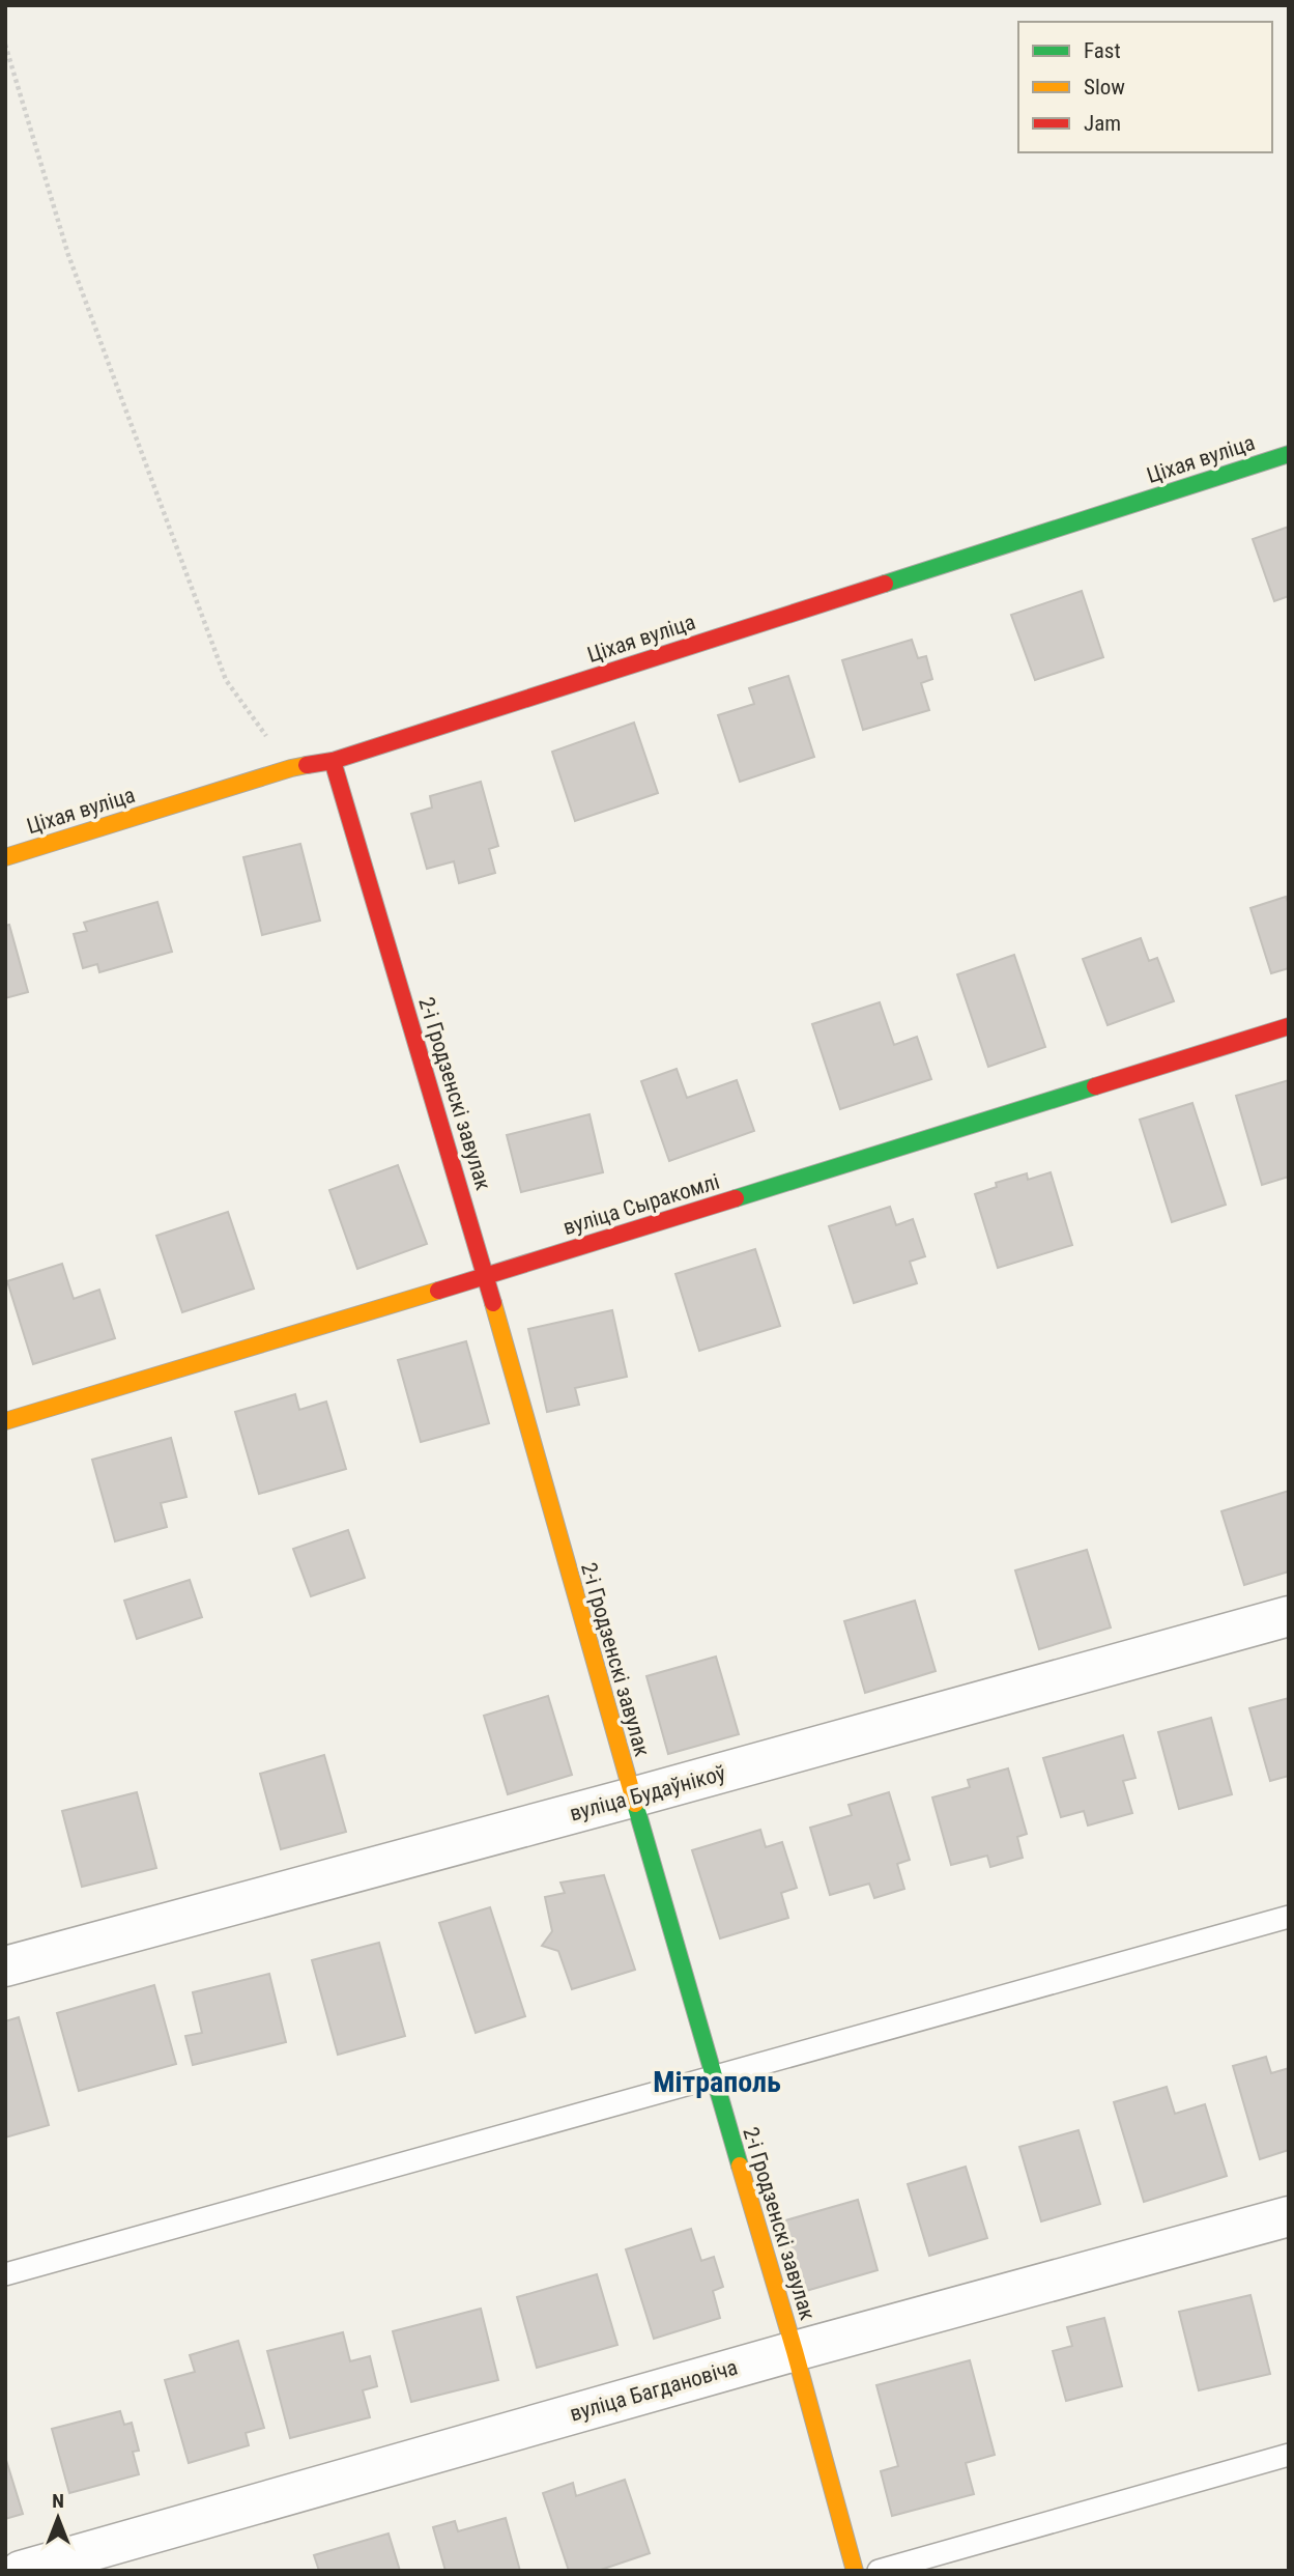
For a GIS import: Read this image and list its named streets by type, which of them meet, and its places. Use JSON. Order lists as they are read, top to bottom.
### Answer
{
  "streets": {
    "street": [
      "Ціхая вуліца",
      "2-і Гродзенскі завулак",
      "вуліца Сыракомлі",
      "вуліца Будаўнікоў",
      "вуліца Багдановіча"
    ]
  },
  "crossings": [
    ["Ціхая вуліца", "2-і Гродзенскі завулак"],
    ["2-і Гродзенскі завулак", "вуліца Сыракомлі"],
    ["2-і Гродзенскі завулак", "вуліца Будаўнікоў"],
    ["2-і Гродзенскі завулак", "вуліца Багдановіча"]
  ],
  "districts": ["Мітраполь"],
  "legend": ["Fast", "Slow", "Jam"],
  "north": "top"
}
